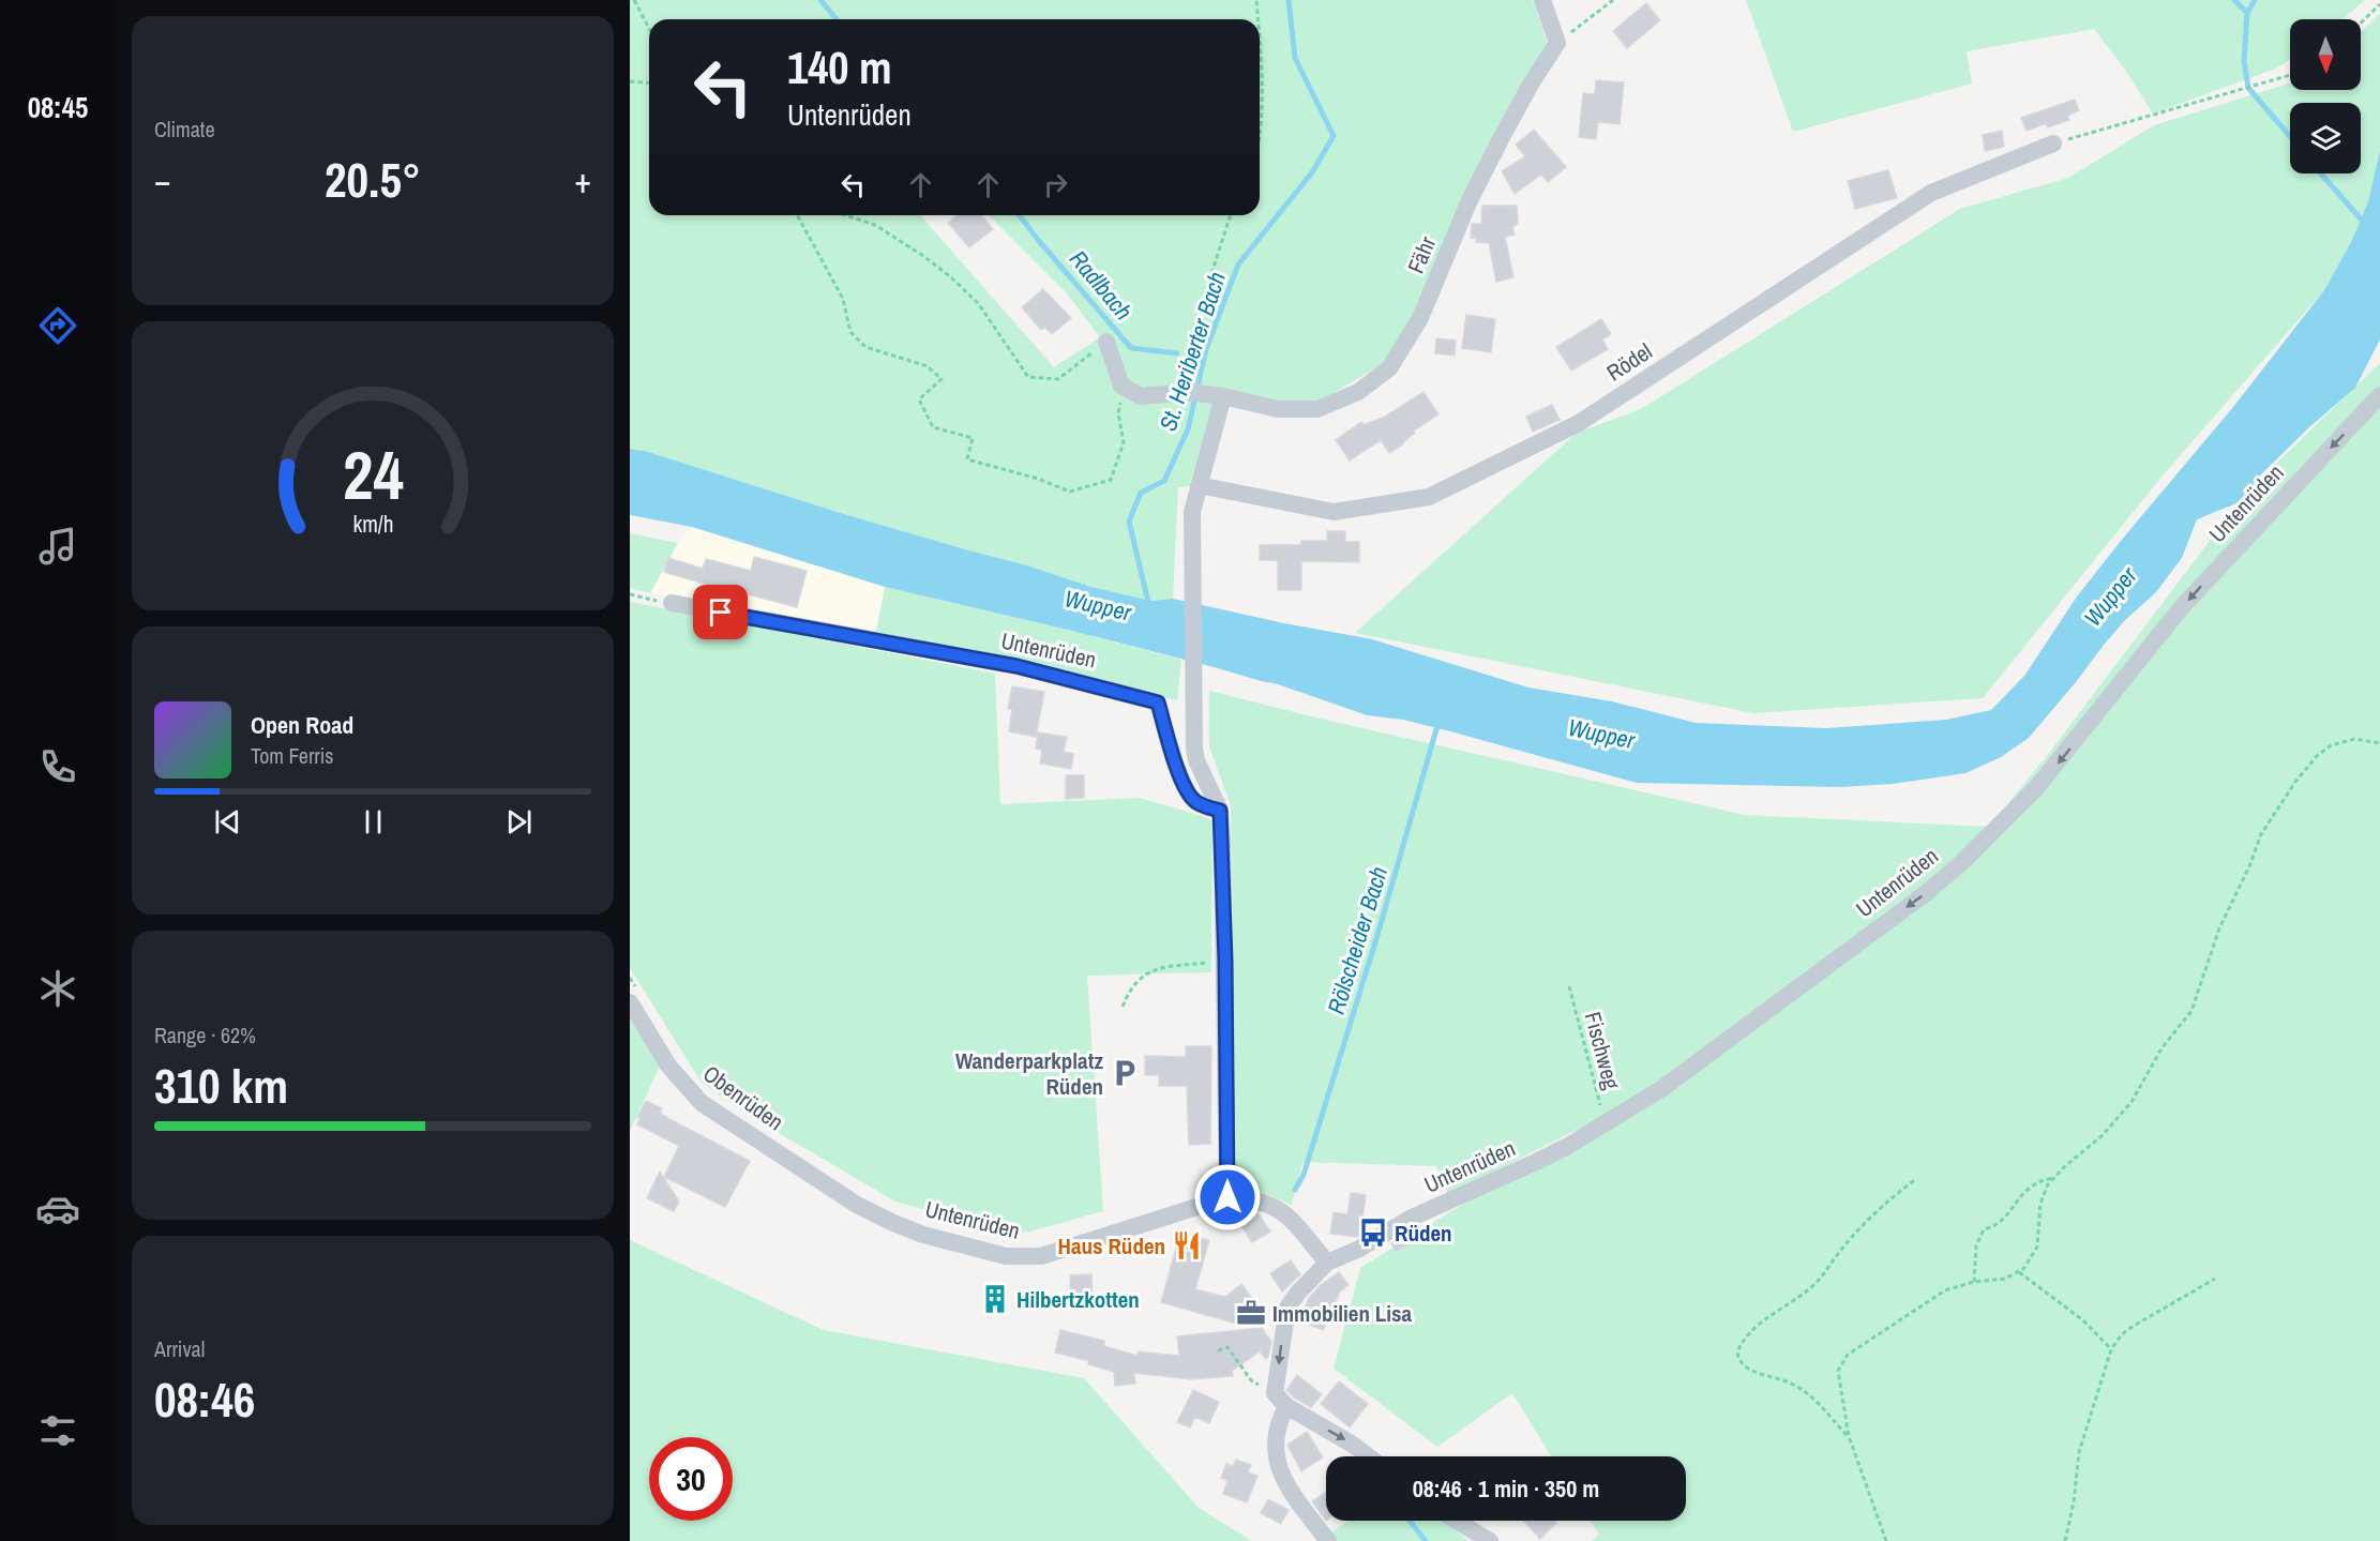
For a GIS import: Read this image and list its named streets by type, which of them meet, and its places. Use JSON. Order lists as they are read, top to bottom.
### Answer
{
  "streets": {
    "street": [
      "Fähr",
      "Rödel",
      "Untenrüden",
      "Obenrüden"
    ],
    "path": ["Fischweg"]
  },
  "crossings": [
    ["Untenrüden", "Fischweg"],
    ["Untenrüden", "Obenrüden"]
  ],
  "one_way": ["Untenrüden"],
  "water": [
    "Radlbach",
    "St. Heriberter Bach",
    "Wupper",
    "Rölscheider Bach"
  ],
  "places": {
    "parking": ["Wanderparkplatz Rüden"],
    "bus stop": ["Rüden"],
    "restaurant": ["Haus Rüden"],
    "building": ["Hilbertzkotten"],
    "office": ["Immobilien Lisa"]
  },
  "north": "bottom",
  "page": {
    "tabs": "08:45",
    "tile": [
      "Climate",
      ["Range · 62%", "310 km"],
      ["Arrival", "08:46"]
    ],
    "turn": ["140 m", "Untenrüden"],
    "heat": ["−", "20.5°", "+"],
    "song": ["Open Road", "Tom Ferris"],
    "limit": "30",
    "trip": "08:46 · 1 min · 350 m",
    "gauge": ["24", "km/h"]
  }
}
